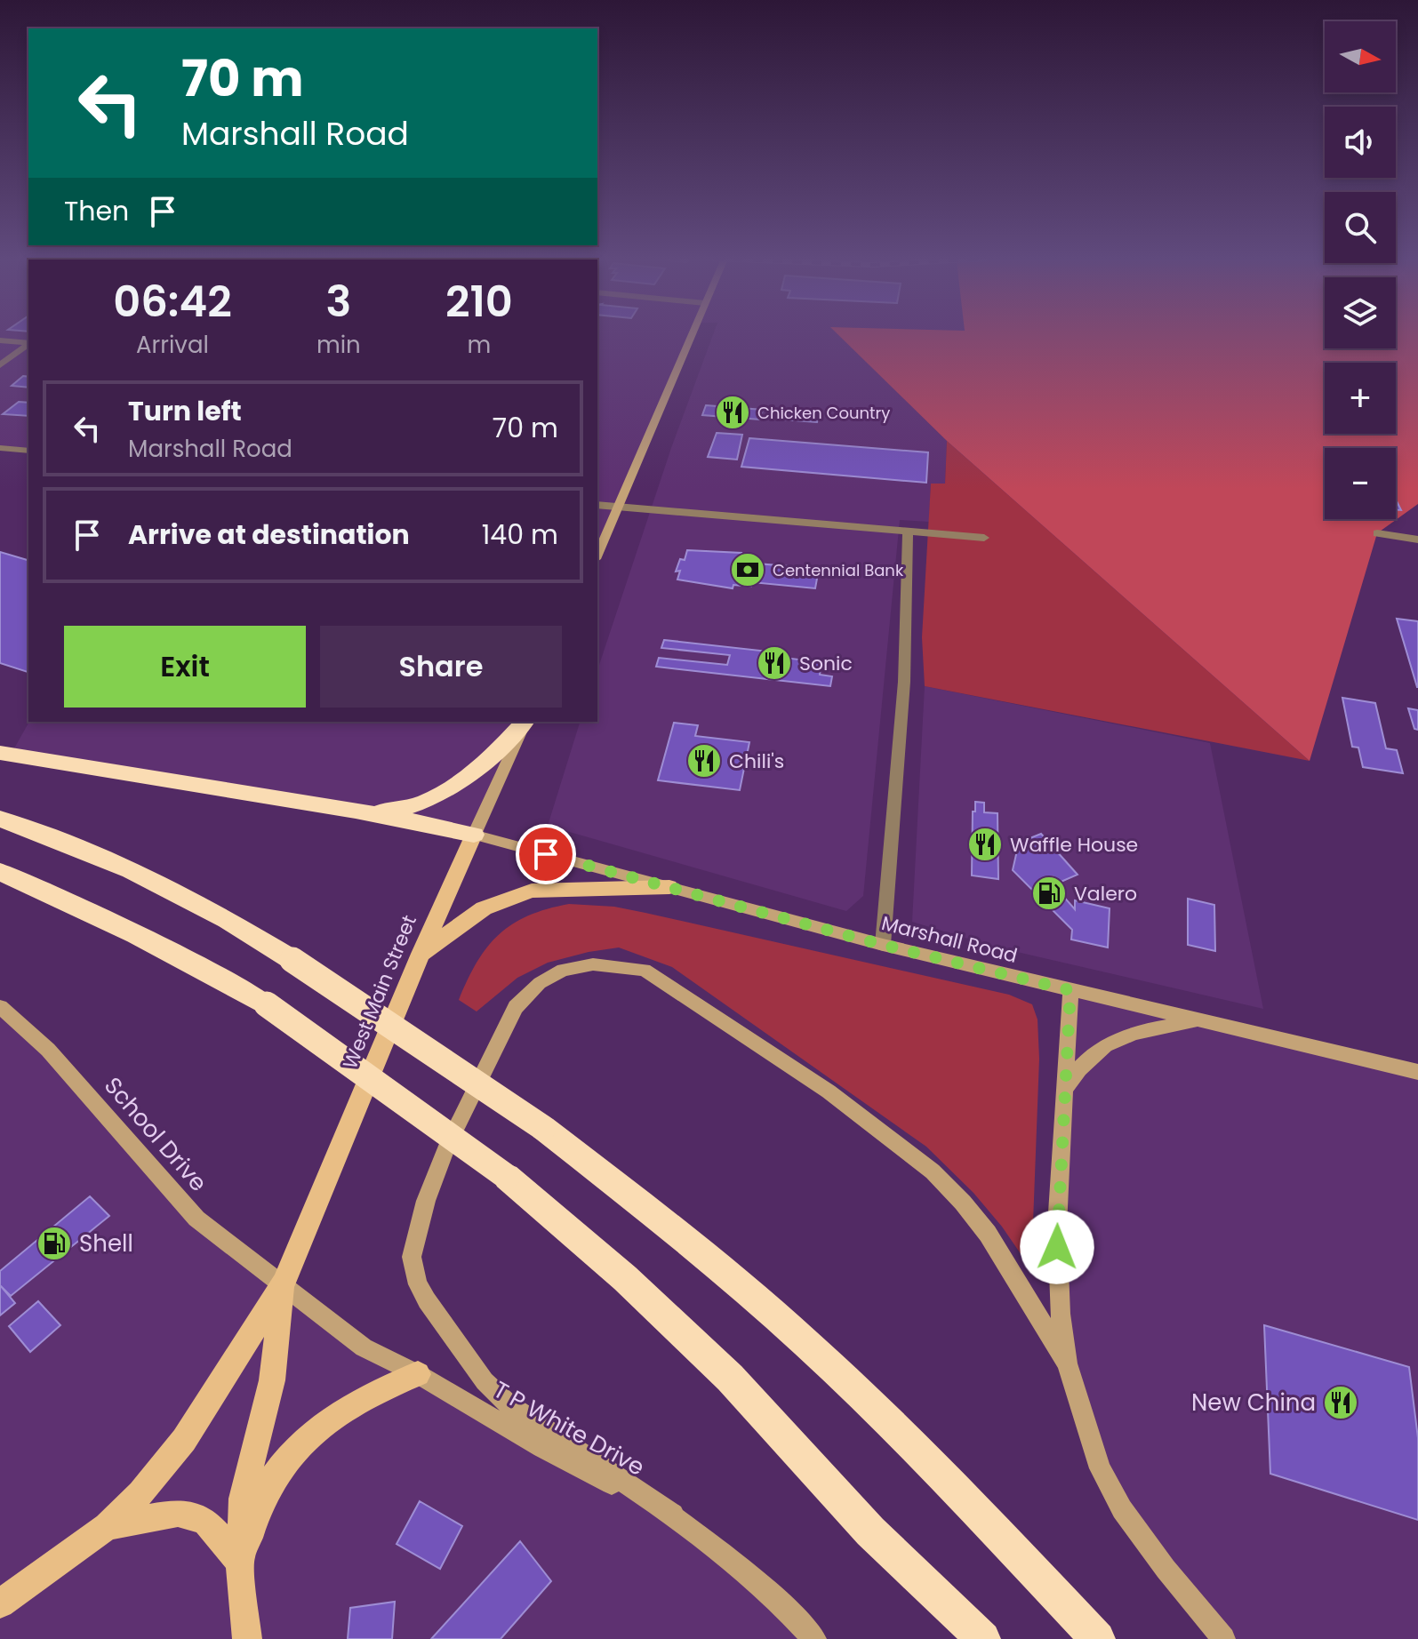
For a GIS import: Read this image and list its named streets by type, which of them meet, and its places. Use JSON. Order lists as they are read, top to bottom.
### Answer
{
  "streets": {
    "main road": [
      "Marshall Road",
      "West Main Street",
      "School Drive",
      "T P White Drive"
    ]
  },
  "crossings": [
    ["Marshall Road", "West Main Street"],
    ["West Main Street", "School Drive"],
    ["West Main Street", "T P White Drive"],
    ["School Drive", "T P White Drive"]
  ],
  "places": {
    "restaurant": [
      "Chicken Country",
      "Sonic",
      "Chili's",
      "Waffle House",
      "New China"
    ],
    "bank": ["Centennial Bank"],
    "fuel station": ["Valero", "Shell"]
  },
  "north": "right",
  "page": {
    "map_buttons": ["+", "−"],
    "turn": ["70 m", "Marshall Road"],
    "then": "Then",
    "eta": [
      "06:42",
      "Arrival",
      "3",
      "min",
      "210",
      "m"
    ],
    "list": [
      {
        "name": "Turn left",
        "note": "Marshall Road",
        "value": "70 m"
      },
      {
        "name": "Arrive at destination",
        "value": "140 m"
      }
    ],
    "buttons": ["Exit", "Share"]
  }
}
